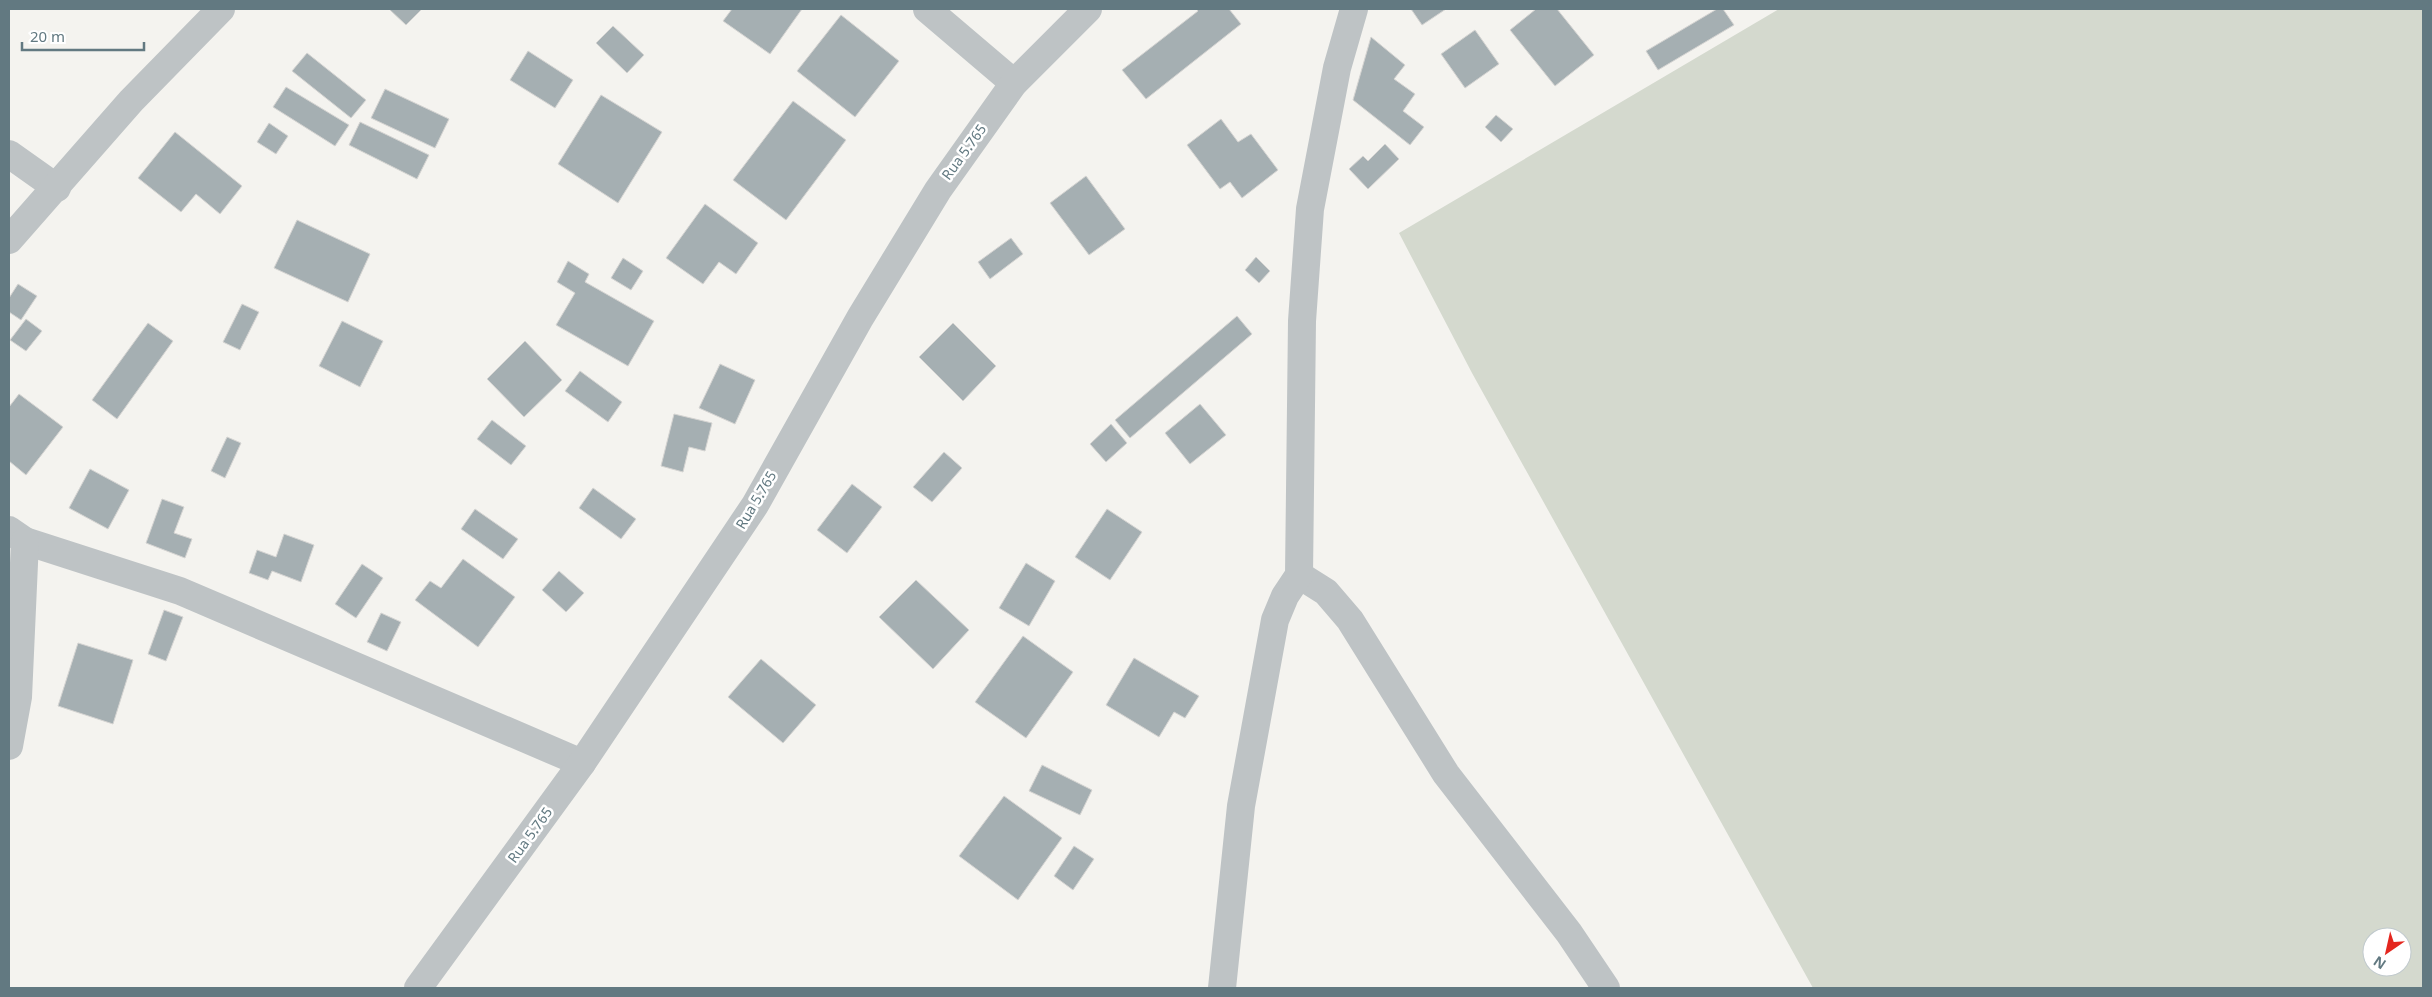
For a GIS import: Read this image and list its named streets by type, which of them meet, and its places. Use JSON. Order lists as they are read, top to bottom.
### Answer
{
  "streets": {
    "street": ["Rua 5.765"]
  },
  "scale_bar": "20 m",
  "north": "bottom left"
}
